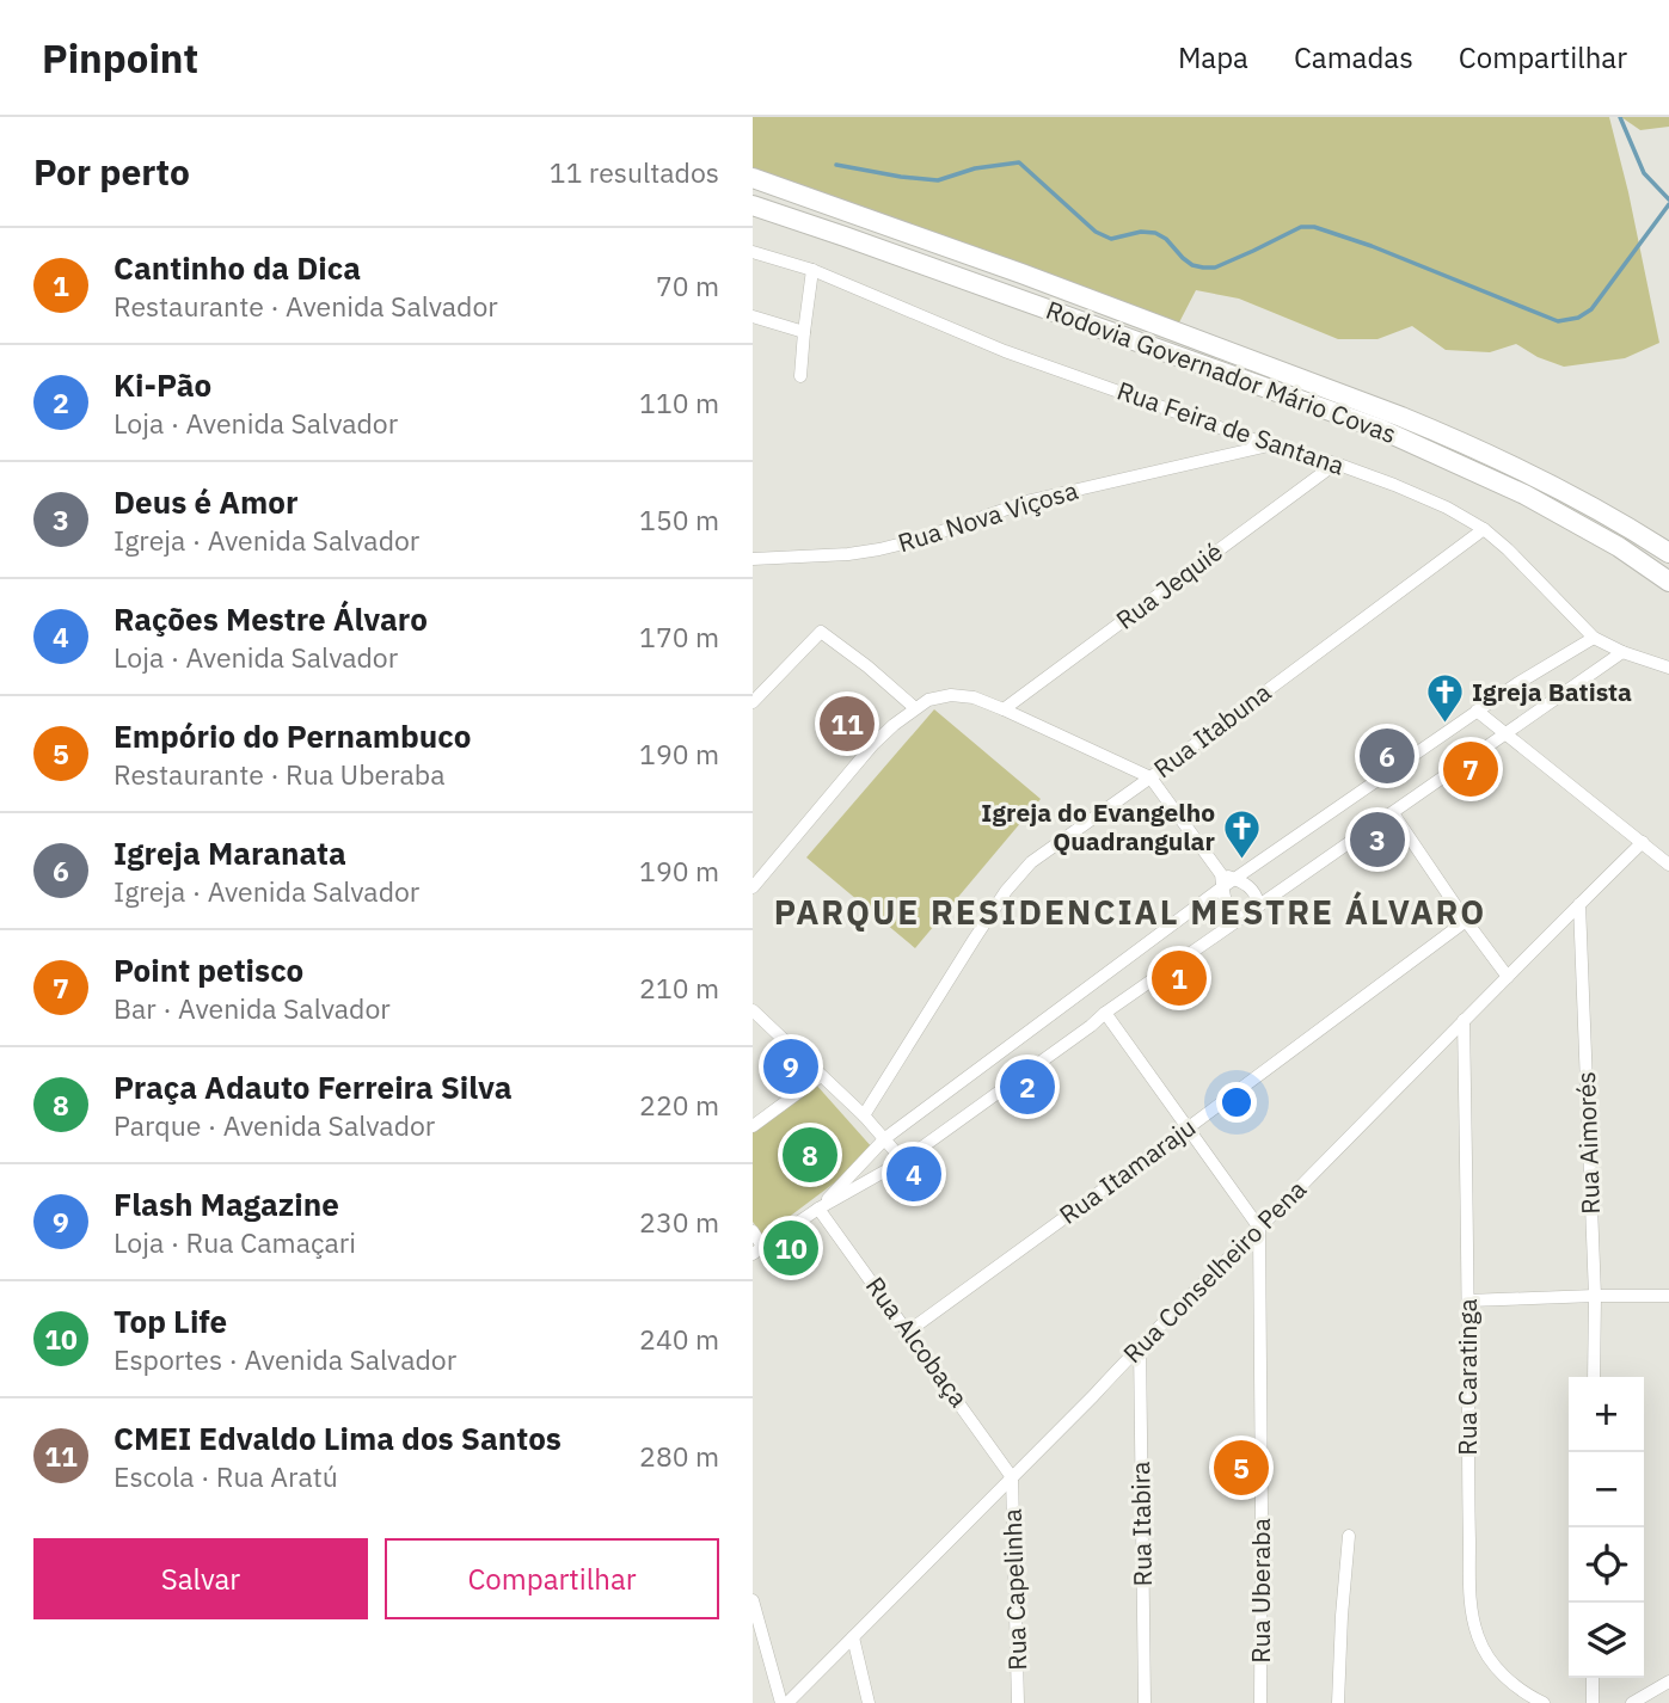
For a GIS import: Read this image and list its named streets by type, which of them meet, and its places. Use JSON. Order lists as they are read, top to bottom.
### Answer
{
  "streets": {
    "main road": ["Rodovia Governador Mário Covas"],
    "street": [
      "Rua Feira de Santana",
      "Rua Nova Viçosa",
      "Rua Jequié",
      "Rua Itabuna",
      "Rua Aimorés",
      "Rua Itamaraju",
      "Rua Conselheiro Pena",
      "Rua Alcobaça",
      "Rua Caratinga",
      "Rua Itabira",
      "Rua Capelinha",
      "Rua Uberaba"
    ]
  },
  "crossings": [
    ["Rua Feira de Santana", "Rua Nova Viçosa"],
    ["Rua Feira de Santana", "Rua Jequié"],
    ["Rua Feira de Santana", "Rua Itabuna"],
    ["Rua Aimorés", "Rua Conselheiro Pena"],
    ["Rua Itamaraju", "Rua Alcobaça"],
    ["Rua Conselheiro Pena", "Rua Alcobaça"],
    ["Rua Conselheiro Pena", "Rua Caratinga"],
    ["Rua Conselheiro Pena", "Rua Itabira"],
    ["Rua Conselheiro Pena", "Rua Capelinha"],
    ["Rua Conselheiro Pena", "Rua Uberaba"],
    ["Rua Alcobaça", "Rua Capelinha"]
  ],
  "districts": ["PARQUE RESIDENCIAL MESTRE ÁLVARO"],
  "places": {
    "church": ["Igreja Batista", "Igreja do Evangelho Quadrangular"]
  },
  "page": {
    "header": "Pinpoint",
    "nav": ["Mapa", "Camadas", "Compartilhar"],
    "heading": ["Por perto", "11 resultados"],
    "list": [
      {
        "mark": "1",
        "name": "Cantinho da Dica",
        "note": "Restaurante · Avenida Salvador",
        "value": "70 m"
      },
      {
        "mark": "2",
        "name": "Ki-Pão",
        "note": "Loja · Avenida Salvador",
        "value": "110 m"
      },
      {
        "mark": "3",
        "name": "Deus é Amor",
        "note": "Igreja · Avenida Salvador",
        "value": "150 m"
      },
      {
        "mark": "4",
        "name": "Rações Mestre Álvaro",
        "note": "Loja · Avenida Salvador",
        "value": "170 m"
      },
      {
        "mark": "5",
        "name": "Empório do Pernambuco",
        "note": "Restaurante · Rua Uberaba",
        "value": "190 m"
      },
      {
        "mark": "6",
        "name": "Igreja Maranata",
        "note": "Igreja · Avenida Salvador",
        "value": "190 m"
      },
      {
        "mark": "7",
        "name": "Point petisco",
        "note": "Bar · Avenida Salvador",
        "value": "210 m"
      },
      {
        "mark": "8",
        "name": "Praça Adauto Ferreira Silva",
        "note": "Parque · Avenida Salvador",
        "value": "220 m"
      },
      {
        "mark": "9",
        "name": "Flash Magazine",
        "note": "Loja · Rua Camaçari",
        "value": "230 m"
      },
      {
        "mark": "10",
        "name": "Top Life",
        "note": "Esportes · Avenida Salvador",
        "value": "240 m"
      },
      {
        "mark": "11",
        "name": "CMEI Edvaldo Lima dos Santos",
        "note": "Escola · Rua Aratú",
        "value": "280 m"
      }
    ],
    "pins": [
      "11",
      "6",
      "7",
      "3",
      "1",
      "9",
      "2",
      "8",
      "4",
      "10",
      "5"
    ],
    "map_buttons": ["+", "−"],
    "buttons": ["Salvar", "Compartilhar"]
  }
}
